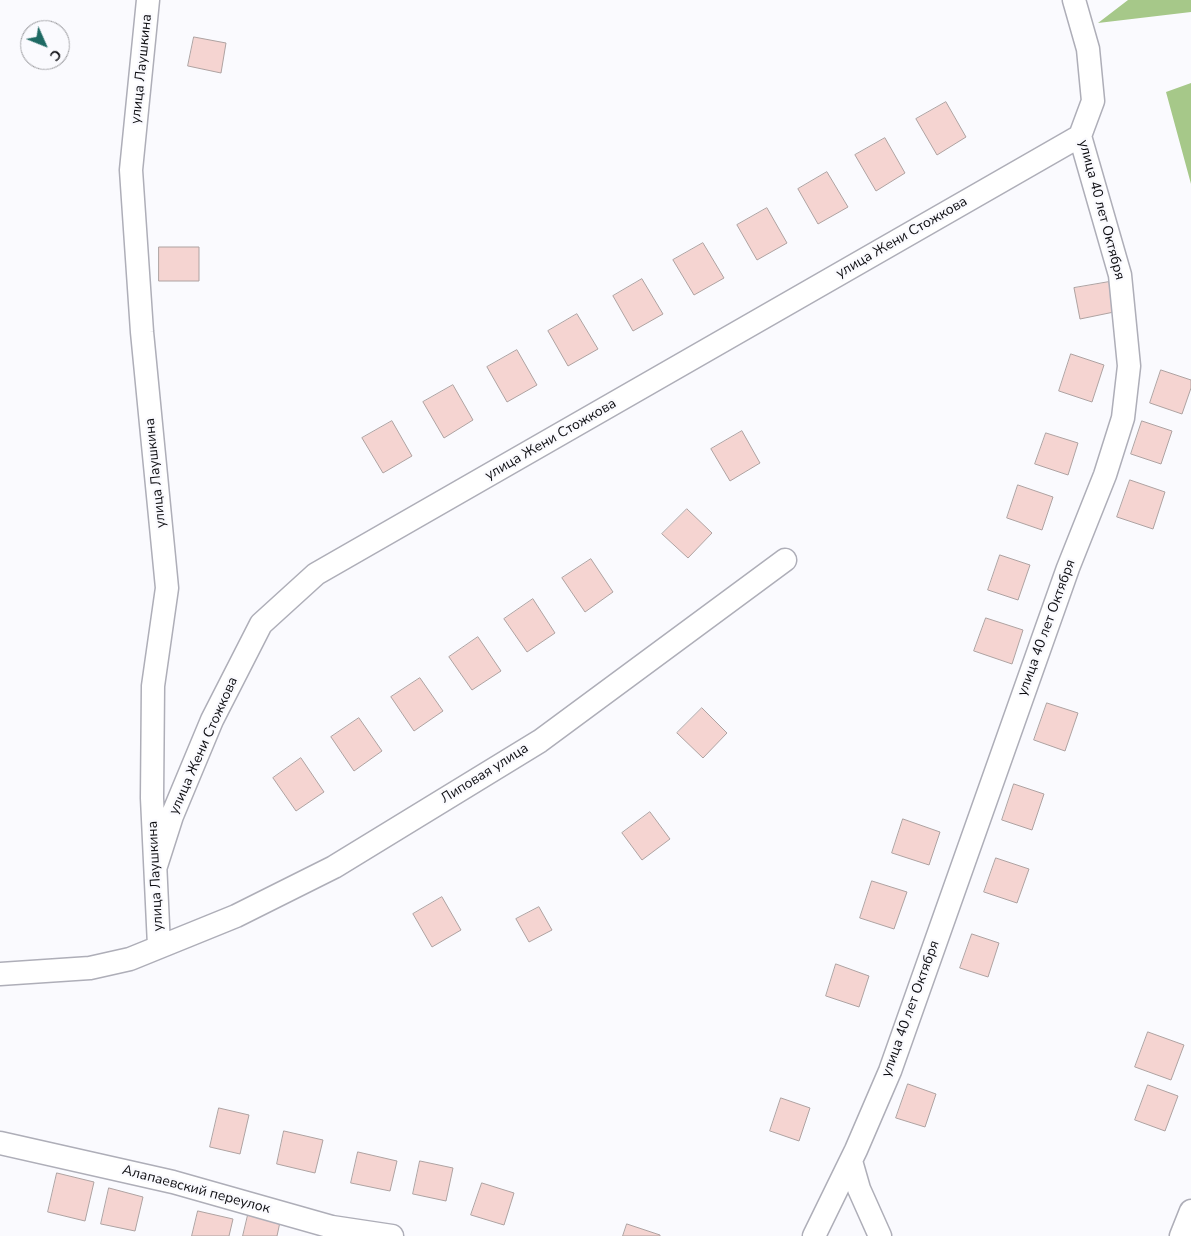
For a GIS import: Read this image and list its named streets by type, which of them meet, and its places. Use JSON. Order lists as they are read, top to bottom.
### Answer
{
  "streets": {
    "street": [
      "улица Лаушкина",
      "улица 40 лет Октября",
      "улица Жени Стожкова",
      "Липовая улица",
      "Алапаевский переулок"
    ]
  },
  "crossings": [
    ["улица Лаушкина", "улица Жени Стожкова"],
    ["улица Лаушкина", "Липовая улица"],
    ["улица 40 лет Октября", "улица Жени Стожкова"]
  ],
  "north": "bottom right"
}
